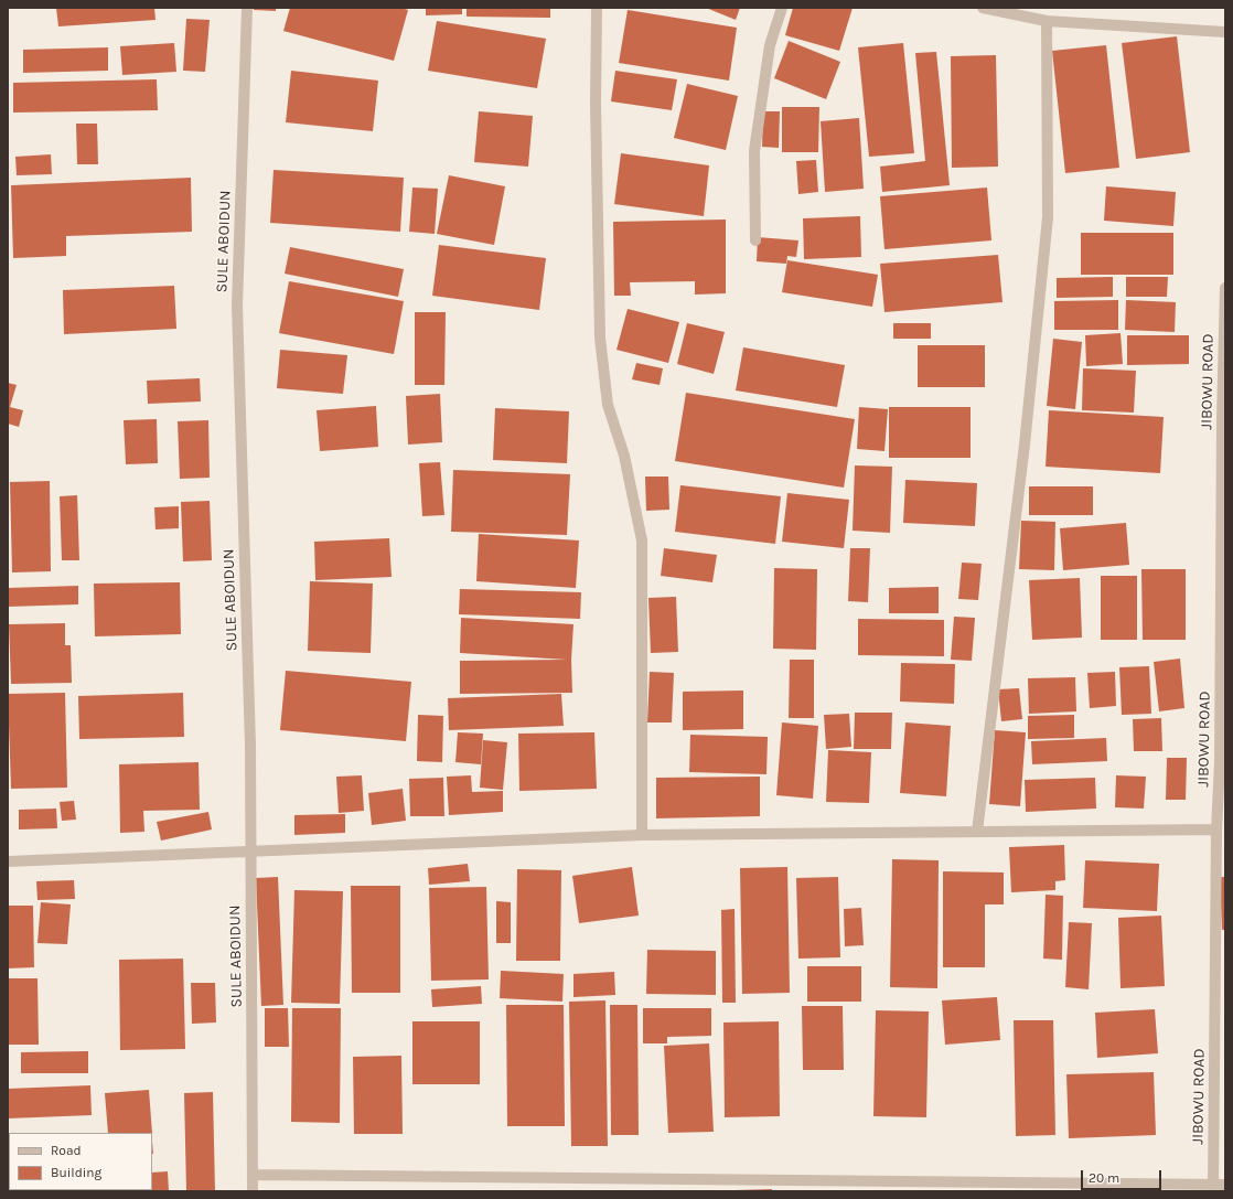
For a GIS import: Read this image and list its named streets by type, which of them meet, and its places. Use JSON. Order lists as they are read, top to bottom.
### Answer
{
  "streets": {
    "street": ["SULE ABOIDUN", "JIBOWU ROAD"]
  },
  "legend": ["Road", "Building"],
  "scale_bar": "20 m"
}
